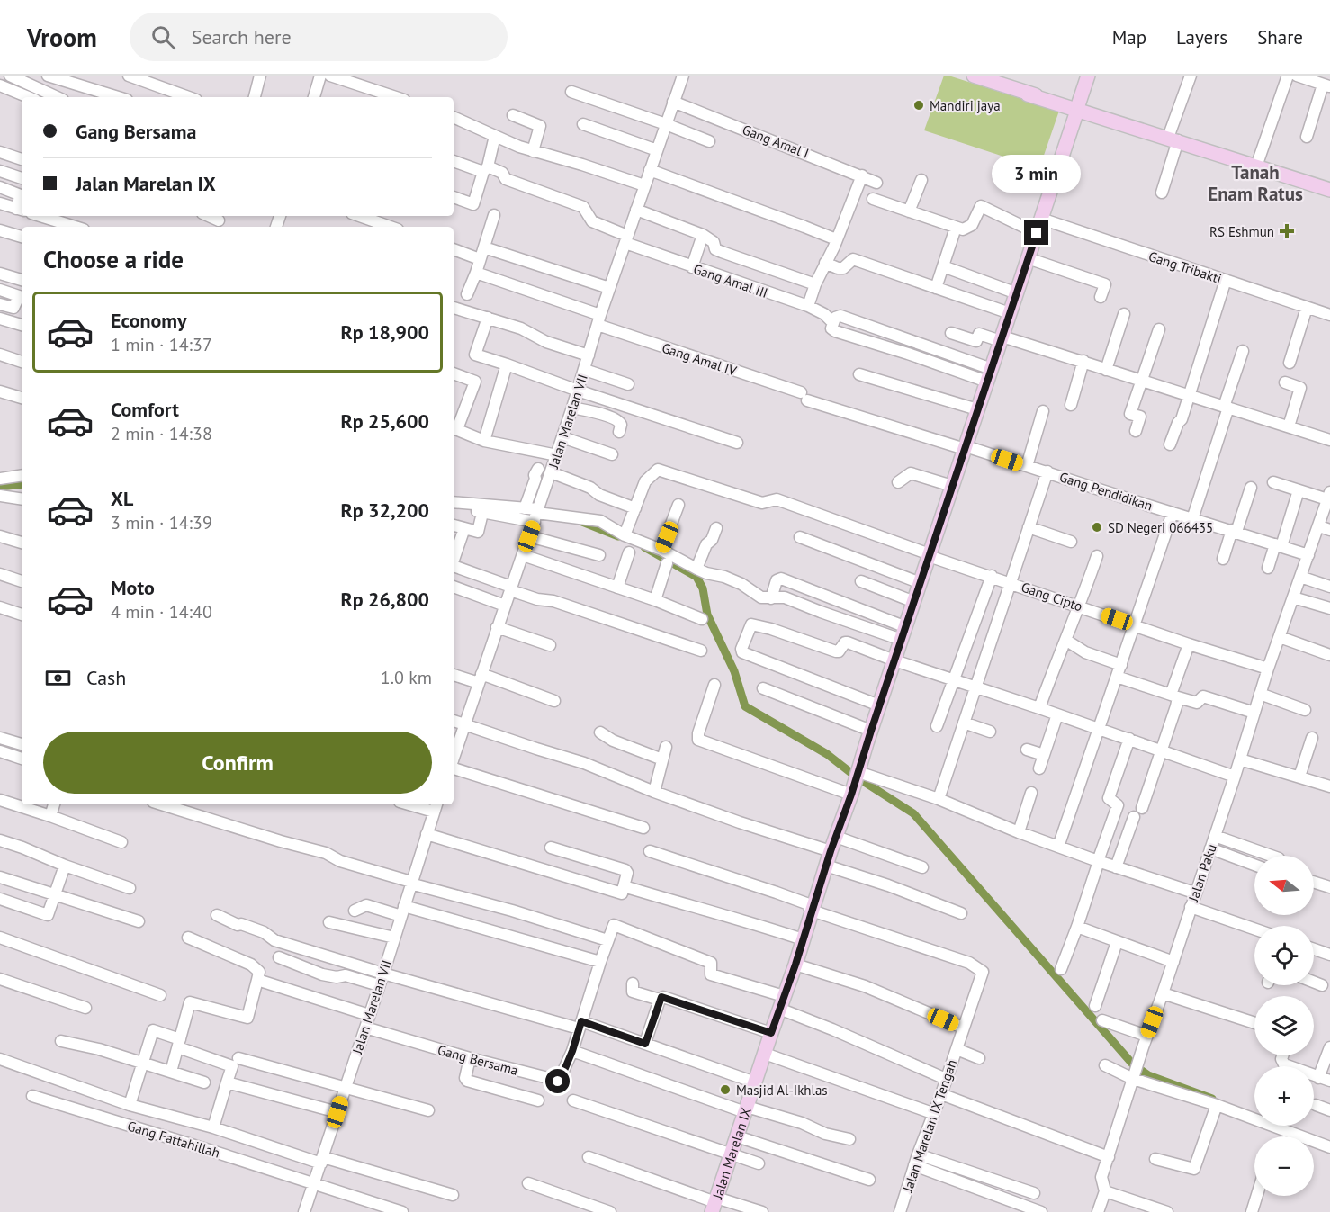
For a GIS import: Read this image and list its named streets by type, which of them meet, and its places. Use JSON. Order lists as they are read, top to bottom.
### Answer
{
  "streets": {
    "main road": ["Jalan Marelan IX"],
    "street": [
      "Gang Amal I",
      "Gang Tribakti",
      "Gang Amal III",
      "Gang Amal IV",
      "Jalan Marelan VII",
      "Gang Pendidikan",
      "Gang Cipto",
      "Jalan Paku",
      "Gang Bersama",
      "Jalan Marelan IX Tengah",
      "Gang Fattahillah"
    ]
  },
  "crossings": [
    ["Gang Amal I", "Jalan Marelan VII"],
    ["Gang Tribakti", "Jalan Marelan IX"],
    ["Gang Amal III", "Jalan Marelan VII"],
    ["Gang Amal III", "Jalan Marelan IX"],
    ["Gang Amal IV", "Jalan Marelan VII"],
    ["Gang Amal IV", "Gang Pendidikan"],
    ["Gang Amal IV", "Jalan Marelan IX"],
    ["Jalan Marelan VII", "Gang Bersama"],
    ["Jalan Marelan VII", "Gang Fattahillah"],
    ["Gang Pendidikan", "Jalan Paku"],
    ["Gang Pendidikan", "Jalan Marelan IX"],
    ["Gang Cipto", "Jalan Paku"],
    ["Gang Cipto", "Jalan Marelan IX"],
    ["Jalan Marelan IX Tengah", "Jalan Marelan IX"]
  ],
  "districts": ["Tanah Enam Ratus"],
  "places": {
    "other": ["Mandiri jaya", "SD Negeri 066435", "Masjid Al-Ikhlas"],
    "health": ["RS Eshmun"]
  },
  "north": "left",
  "page": {
    "header": "Vroom",
    "search": "Search here",
    "nav": ["Map", "Layers", "Share"],
    "banner": ["Gang Bersama", "Jalan Marelan IX"],
    "bubble": "3 min",
    "heading": "Choose a ride",
    "list": [
      {
        "name": "Economy",
        "note": "1 min · 14:37",
        "value": "Rp 18,900"
      },
      {
        "name": "Comfort",
        "note": "2 min · 14:38",
        "value": "Rp 25,600"
      },
      {
        "name": "XL",
        "note": "3 min · 14:39",
        "value": "Rp 32,200"
      },
      {
        "name": "Moto",
        "note": "4 min · 14:40",
        "value": "Rp 26,800"
      }
    ],
    "pay": ["Cash", "1.0 km"],
    "buttons": "Confirm",
    "map_buttons": ["+", "−"]
  }
}
